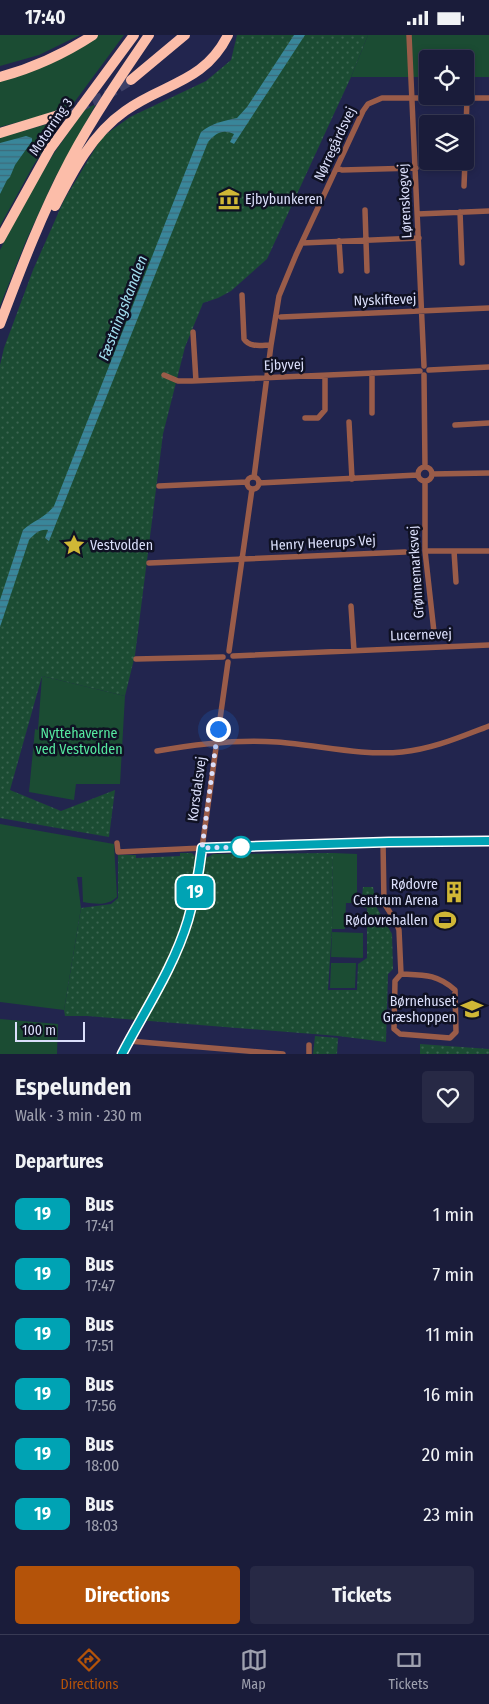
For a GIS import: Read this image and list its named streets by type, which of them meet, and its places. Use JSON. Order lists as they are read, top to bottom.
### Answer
{
  "streets": {
    "highway": ["Motorring 3"],
    "street": [
      "Nørregårdsvej",
      "Lørenskogvej",
      "Nyskiftevej",
      "Ejbyvej",
      "Henry Heerups Vej",
      "Grønnemarksvej",
      "Lucernevej",
      "Korsdalsvej"
    ]
  },
  "crossings": [
    ["Nørregårdsvej", "Lørenskogvej"],
    ["Nørregårdsvej", "Ejbyvej"],
    ["Lørenskogvej", "Nyskiftevej"],
    ["Lørenskogvej", "Ejbyvej"]
  ],
  "water": ["Fæstningskanalen"],
  "parks": ["Nyttehaverne ved Vestvolden"],
  "places": {
    "museum": ["Ejbybunkeren"],
    "place": ["Vestvolden"],
    "building": ["Rødovre Centrum Arena"],
    "sports": ["Rødovrehallen"],
    "school or university": ["Børnehuset Græshoppen"]
  },
  "lines": ["bus line 19"],
  "scale_bar": "100 m",
  "page": {
    "status": "17:40",
    "on_map": "19",
    "scale": "100 m",
    "heading": [
      ["Espelunden", "Walk · 3 min · 230 m"],
      "Departures"
    ],
    "list": [
      {
        "mark": "19",
        "name": "Bus",
        "note": "17:41",
        "value": "1 min"
      },
      {
        "mark": "19",
        "name": "Bus",
        "note": "17:47",
        "value": "7 min"
      },
      {
        "mark": "19",
        "name": "Bus",
        "note": "17:51",
        "value": "11 min"
      },
      {
        "mark": "19",
        "name": "Bus",
        "note": "17:56",
        "value": "16 min"
      },
      {
        "mark": "19",
        "name": "Bus",
        "note": "18:00",
        "value": "20 min"
      },
      {
        "mark": "19",
        "name": "Bus",
        "note": "18:03",
        "value": "23 min"
      }
    ],
    "buttons": ["Directions", "Tickets"],
    "tabs": ["Directions", "Map", "Tickets"]
  }
}
